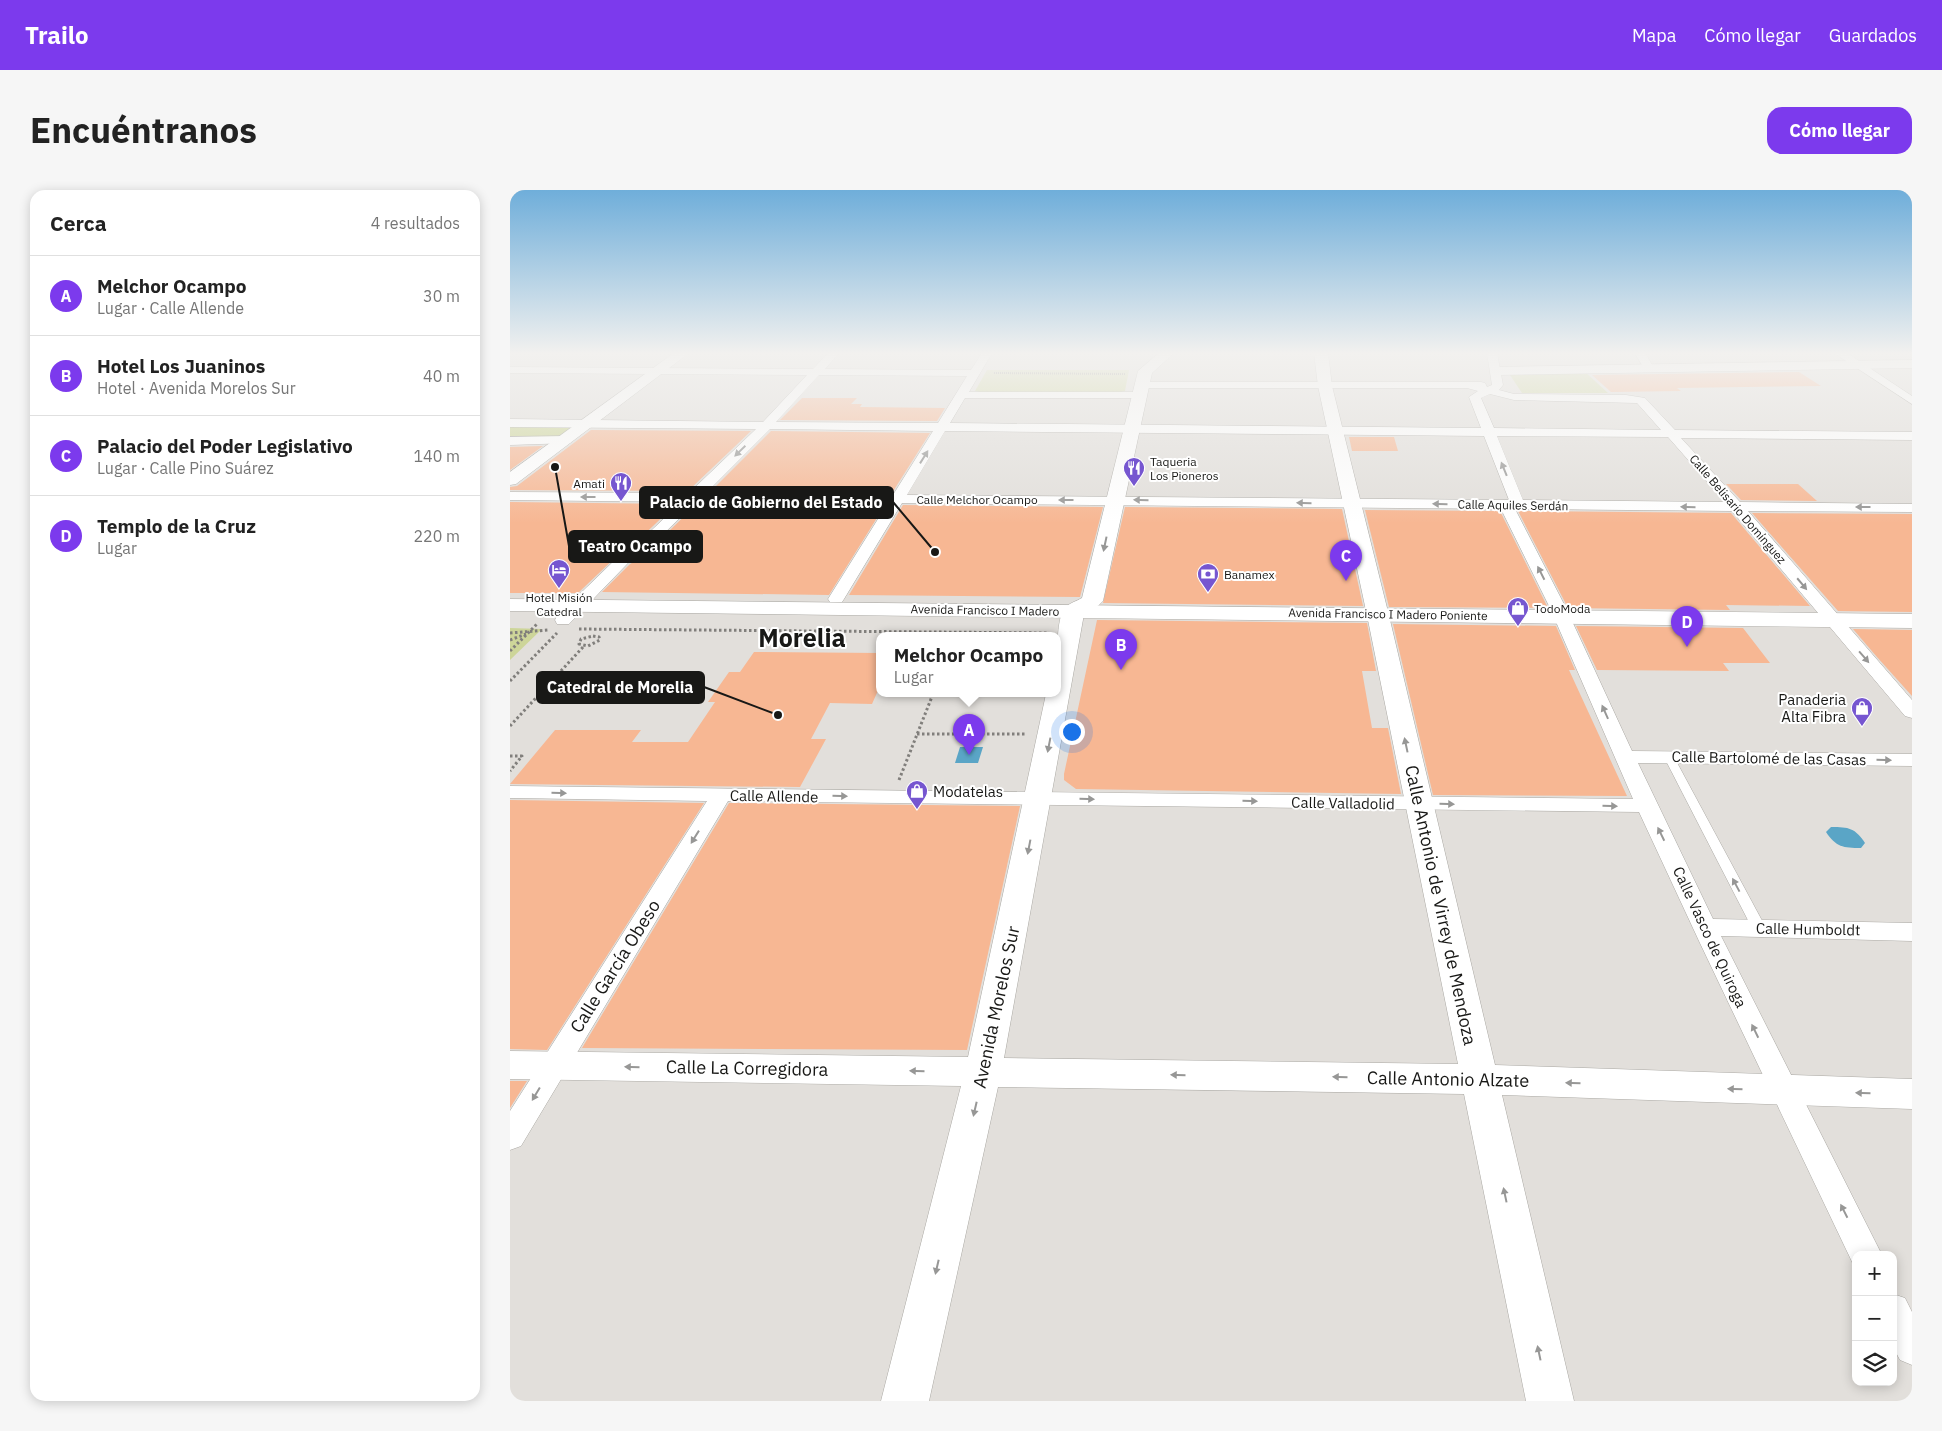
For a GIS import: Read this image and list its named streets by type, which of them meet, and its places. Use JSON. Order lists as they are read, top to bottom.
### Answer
{
  "streets": {
    "street": [
      "Calle Melchor Ocampo",
      "Calle Aquiles Serdán",
      "Calle Belisario Domínguez",
      "Avenida Francisco I Madero",
      "Avenida Francisco I Madero Poniente",
      "Calle Bartolomé de las Casas",
      "Calle Allende",
      "Calle Valladolid",
      "Calle Antonio de Virrey de Mendoza",
      "Calle Humboldt",
      "Calle Vasco de Quiroga",
      "Calle García Obeso",
      "Avenida Morelos Sur",
      "Calle La Corregidora",
      "Calle Antonio Alzate"
    ]
  },
  "crossings": [
    ["Calle Melchor Ocampo", "Calle Aquiles Serdán"],
    ["Calle Melchor Ocampo", "Avenida Francisco I Madero"],
    ["Calle Aquiles Serdán", "Calle Belisario Domínguez"],
    ["Calle Aquiles Serdán", "Avenida Francisco I Madero"],
    ["Calle Aquiles Serdán", "Calle Antonio de Virrey de Mendoza"],
    ["Calle Aquiles Serdán", "Calle Vasco de Quiroga"],
    ["Calle Belisario Domínguez", "Avenida Francisco I Madero Poniente"],
    ["Avenida Francisco I Madero", "Avenida Francisco I Madero Poniente"],
    ["Avenida Francisco I Madero", "Avenida Morelos Sur"],
    ["Avenida Francisco I Madero Poniente", "Calle Antonio de Virrey de Mendoza"],
    ["Avenida Francisco I Madero Poniente", "Calle Vasco de Quiroga"],
    ["Avenida Francisco I Madero Poniente", "Avenida Morelos Sur"],
    ["Calle Bartolomé de las Casas", "Calle Vasco de Quiroga"],
    ["Calle Allende", "Calle Valladolid"],
    ["Calle Allende", "Calle García Obeso"],
    ["Calle Allende", "Avenida Morelos Sur"],
    ["Calle Valladolid", "Calle Antonio de Virrey de Mendoza"],
    ["Calle Valladolid", "Calle Vasco de Quiroga"],
    ["Calle Valladolid", "Avenida Morelos Sur"],
    ["Calle Antonio de Virrey de Mendoza", "Calle Antonio Alzate"],
    ["Calle Humboldt", "Calle Vasco de Quiroga"],
    ["Calle Vasco de Quiroga", "Calle Antonio Alzate"],
    ["Calle García Obeso", "Calle La Corregidora"],
    ["Avenida Morelos Sur", "Calle La Corregidora"],
    ["Avenida Morelos Sur", "Calle Antonio Alzate"],
    ["Calle La Corregidora", "Calle Antonio Alzate"]
  ],
  "one_way": [
    "Calle Belisario Domínguez",
    "Calle Bartolomé de las Casas",
    "Calle Allende",
    "Calle Valladolid",
    "Calle Antonio de Virrey de Mendoza",
    "Calle Vasco de Quiroga",
    "Calle García Obeso",
    "Avenida Morelos Sur",
    "Calle La Corregidora",
    "Calle Antonio Alzate"
  ],
  "districts": ["Morelia"],
  "places": {
    "other": ["Teatro Ocampo", "Palacio de Gobierno del Estado", "Catedral de Morelia"],
    "restaurant": ["Taqueria Los Pioneros", "Amati"],
    "hotel": ["Hotel Misión Catedral"],
    "bank": ["Banamex"],
    "shop": ["TodoModa", "Panaderia Alta Fibra", "Modatelas"]
  },
  "page": {
    "header": "Trailo",
    "nav": ["Mapa", "Cómo llegar", "Guardados"],
    "title": "Encuéntranos",
    "buttons": "Cómo llegar",
    "heading": ["Cerca", "4 resultados"],
    "list": [
      {
        "mark": "A",
        "name": "Melchor Ocampo",
        "note": "Lugar · Calle Allende",
        "value": "30 m"
      },
      {
        "mark": "B",
        "name": "Hotel Los Juaninos",
        "note": "Hotel · Avenida Morelos Sur",
        "value": "40 m"
      },
      {
        "mark": "C",
        "name": "Palacio del Poder Legislativo",
        "note": "Lugar · Calle Pino Suárez",
        "value": "140 m"
      },
      {
        "mark": "D",
        "name": "Templo de la Cruz",
        "note": "Lugar",
        "value": "220 m"
      }
    ],
    "pins": [
      "C",
      "D",
      "B",
      "A"
    ],
    "popup": ["Melchor Ocampo", "Lugar"],
    "map_buttons": ["+", "−"]
  }
}
